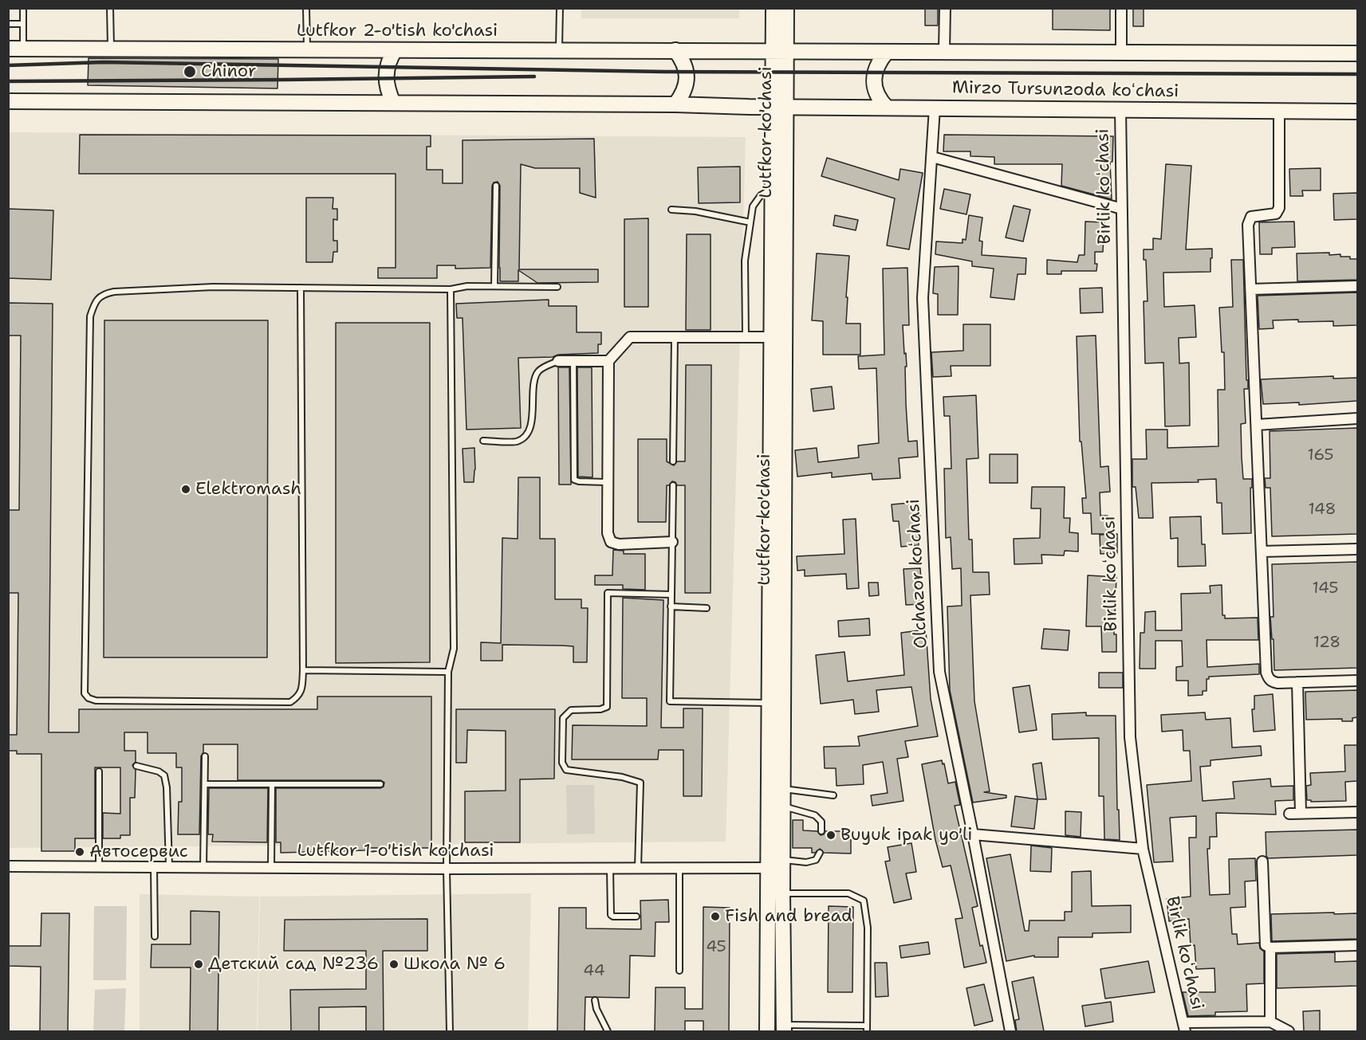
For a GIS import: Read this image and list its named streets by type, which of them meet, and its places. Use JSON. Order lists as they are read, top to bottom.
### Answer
{
  "streets": {
    "main road": ["Lutfkor 2-o'tish ko'chasi", "Mirzo Tursunzoda koʻchasi", "Lutfkor ko'chasi"],
    "street": ["Birlik koʻchasi", "Olchazor koʻchasi", "Lutfkor 1-o'tish ko'chasi"]
  },
  "crossings": [
    ["Lutfkor 2-o'tish ko'chasi", "Mirzo Tursunzoda koʻchasi"],
    ["Lutfkor 2-o'tish ko'chasi", "Lutfkor ko'chasi"],
    ["Mirzo Tursunzoda koʻchasi", "Lutfkor ko'chasi"],
    ["Mirzo Tursunzoda koʻchasi", "Birlik koʻchasi"],
    ["Mirzo Tursunzoda koʻchasi", "Olchazor koʻchasi"],
    ["Lutfkor ko'chasi", "Lutfkor 1-o'tish ko'chasi"]
  ],
  "places": [
    "Chinor",
    "Elektromash",
    "Buyuk ipak yo'li",
    "Автосервис",
    "Fish and bread",
    "Детский сад №236",
    "Школа № 6"
  ],
  "house_numbers": [
    "165",
    "148",
    "145",
    "128",
    "45",
    "44"
  ]
}
